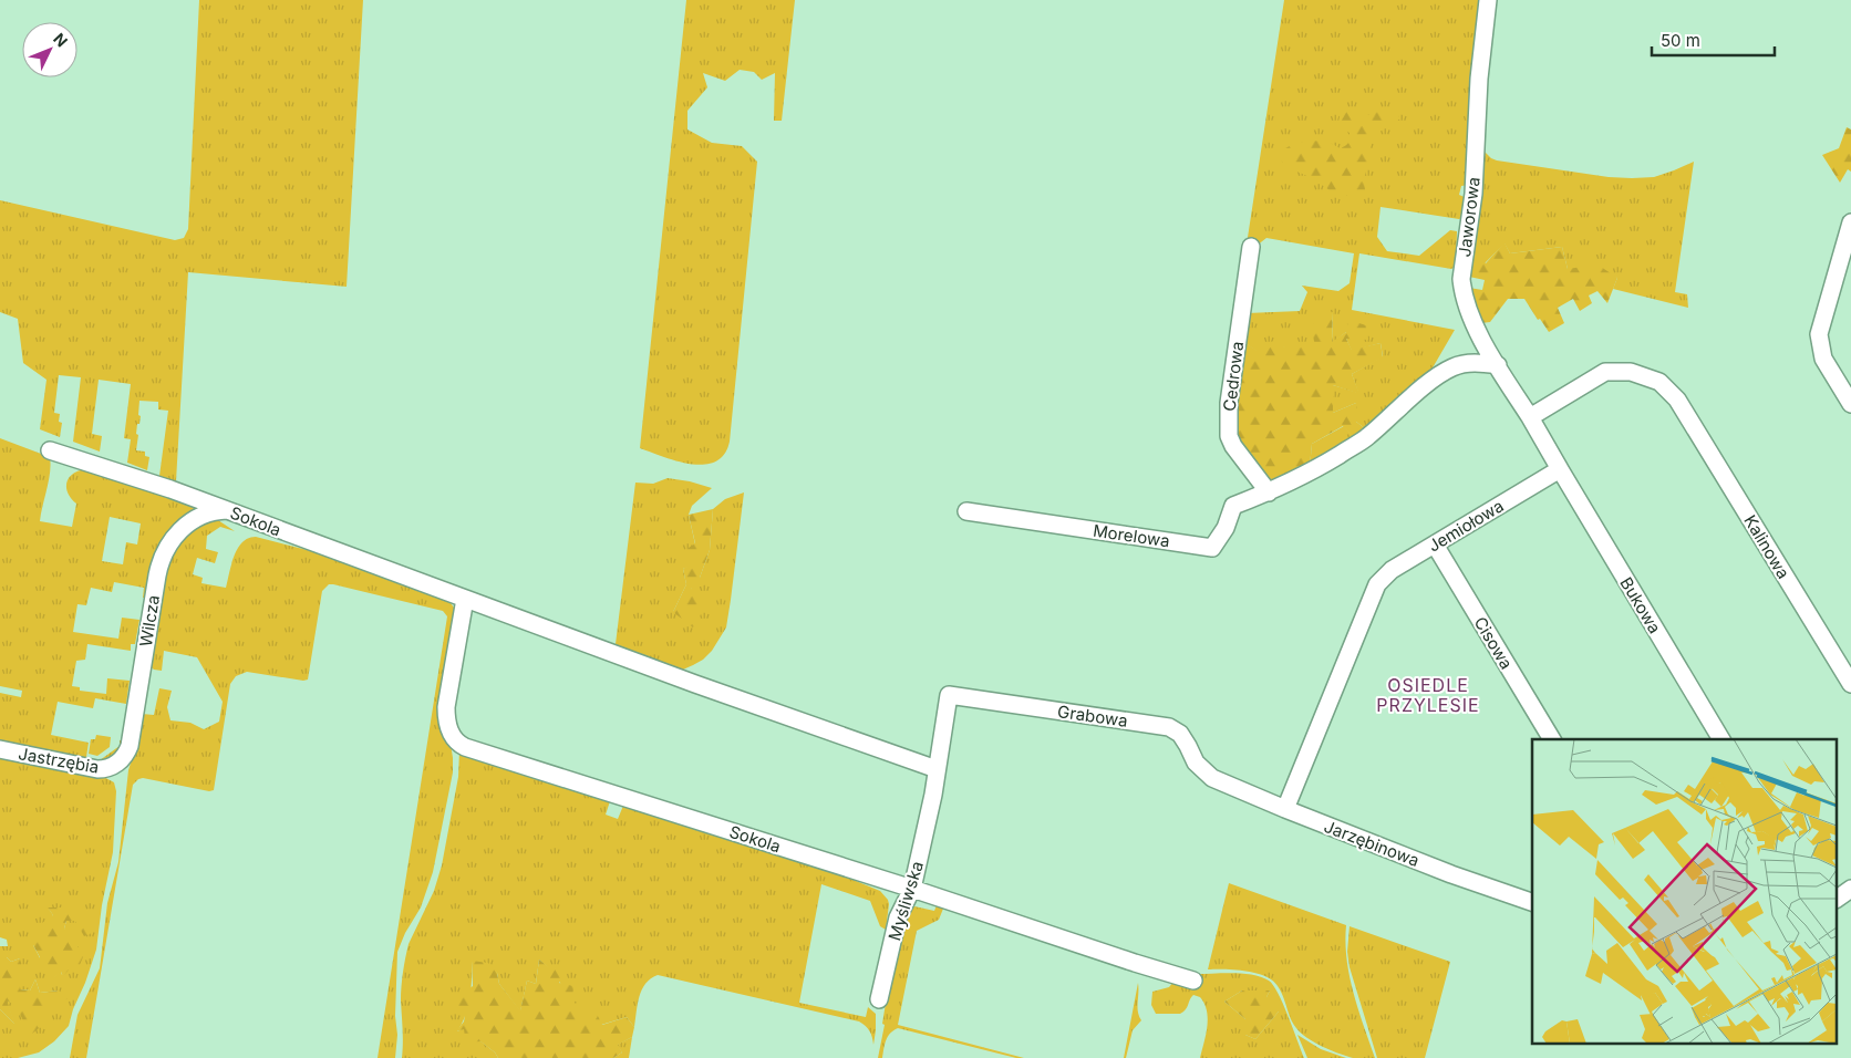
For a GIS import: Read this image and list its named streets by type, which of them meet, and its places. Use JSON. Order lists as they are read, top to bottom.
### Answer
{
  "streets": {
    "street": [
      "Jaworowa",
      "Cedrowa",
      "Sokola",
      "Jemiołowa",
      "Morelowa",
      "Kalinowa",
      "Bukowa",
      "Wilcza",
      "Cisowa",
      "Grabowa",
      "Jastrzębia",
      "Jarzębinowa",
      "Myśliwska"
    ]
  },
  "crossings": [
    ["Jaworowa", "Kalinowa"],
    ["Cedrowa", "Morelowa"],
    ["Sokola", "Wilcza"],
    ["Sokola", "Myśliwska"],
    ["Jemiołowa", "Bukowa"],
    ["Jemiołowa", "Cisowa"],
    ["Jemiołowa", "Jarzębinowa"],
    ["Wilcza", "Jastrzębia"],
    ["Grabowa", "Jarzębinowa"],
    ["Grabowa", "Myśliwska"]
  ],
  "districts": ["OSIEDLE PRZYLESIE"],
  "scale_bar": "50 m",
  "north": "top right"
}
